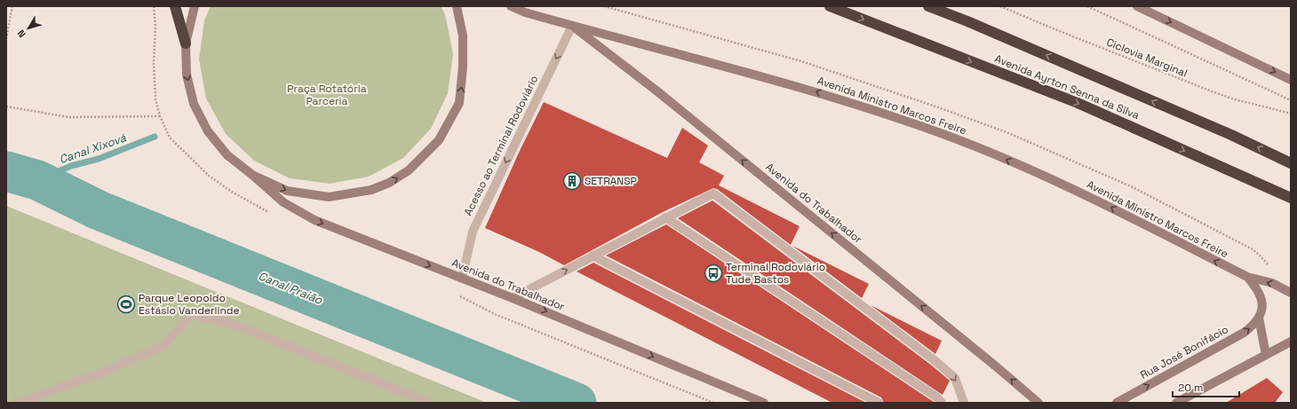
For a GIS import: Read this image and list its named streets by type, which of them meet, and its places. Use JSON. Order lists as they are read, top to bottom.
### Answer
{
  "streets": {
    "highway": ["Avenida Ayrton Senna da Silva"],
    "main road": ["Avenida Ministro Marcos Freire", "Avenida do Trabalhador", "Rua José Bonifácio"],
    "lane": ["Acesso ao Terminal Rodoviário"],
    "path": ["Ciclovia Marginal"]
  },
  "crossings": [
    ["Avenida Ministro Marcos Freire", "Acesso ao Terminal Rodoviário"],
    ["Avenida Ministro Marcos Freire", "Avenida do Trabalhador"],
    ["Acesso ao Terminal Rodoviário", "Avenida do Trabalhador"]
  ],
  "one_way": ["Avenida Ministro Marcos Freire", "Acesso ao Terminal Rodoviário"],
  "water": ["Canal Xixová", "Canal Praião"],
  "parks": ["Praça Rotatória Parceria"],
  "places": {
    "building": ["SETRANSP"],
    "bus stop": ["Terminal Rodoviário Tude Bastos"],
    "sports": ["Parque Leopoldo Estásio Vanderlinde"]
  },
  "scale_bar": "20 m",
  "north": "bottom left"
}
